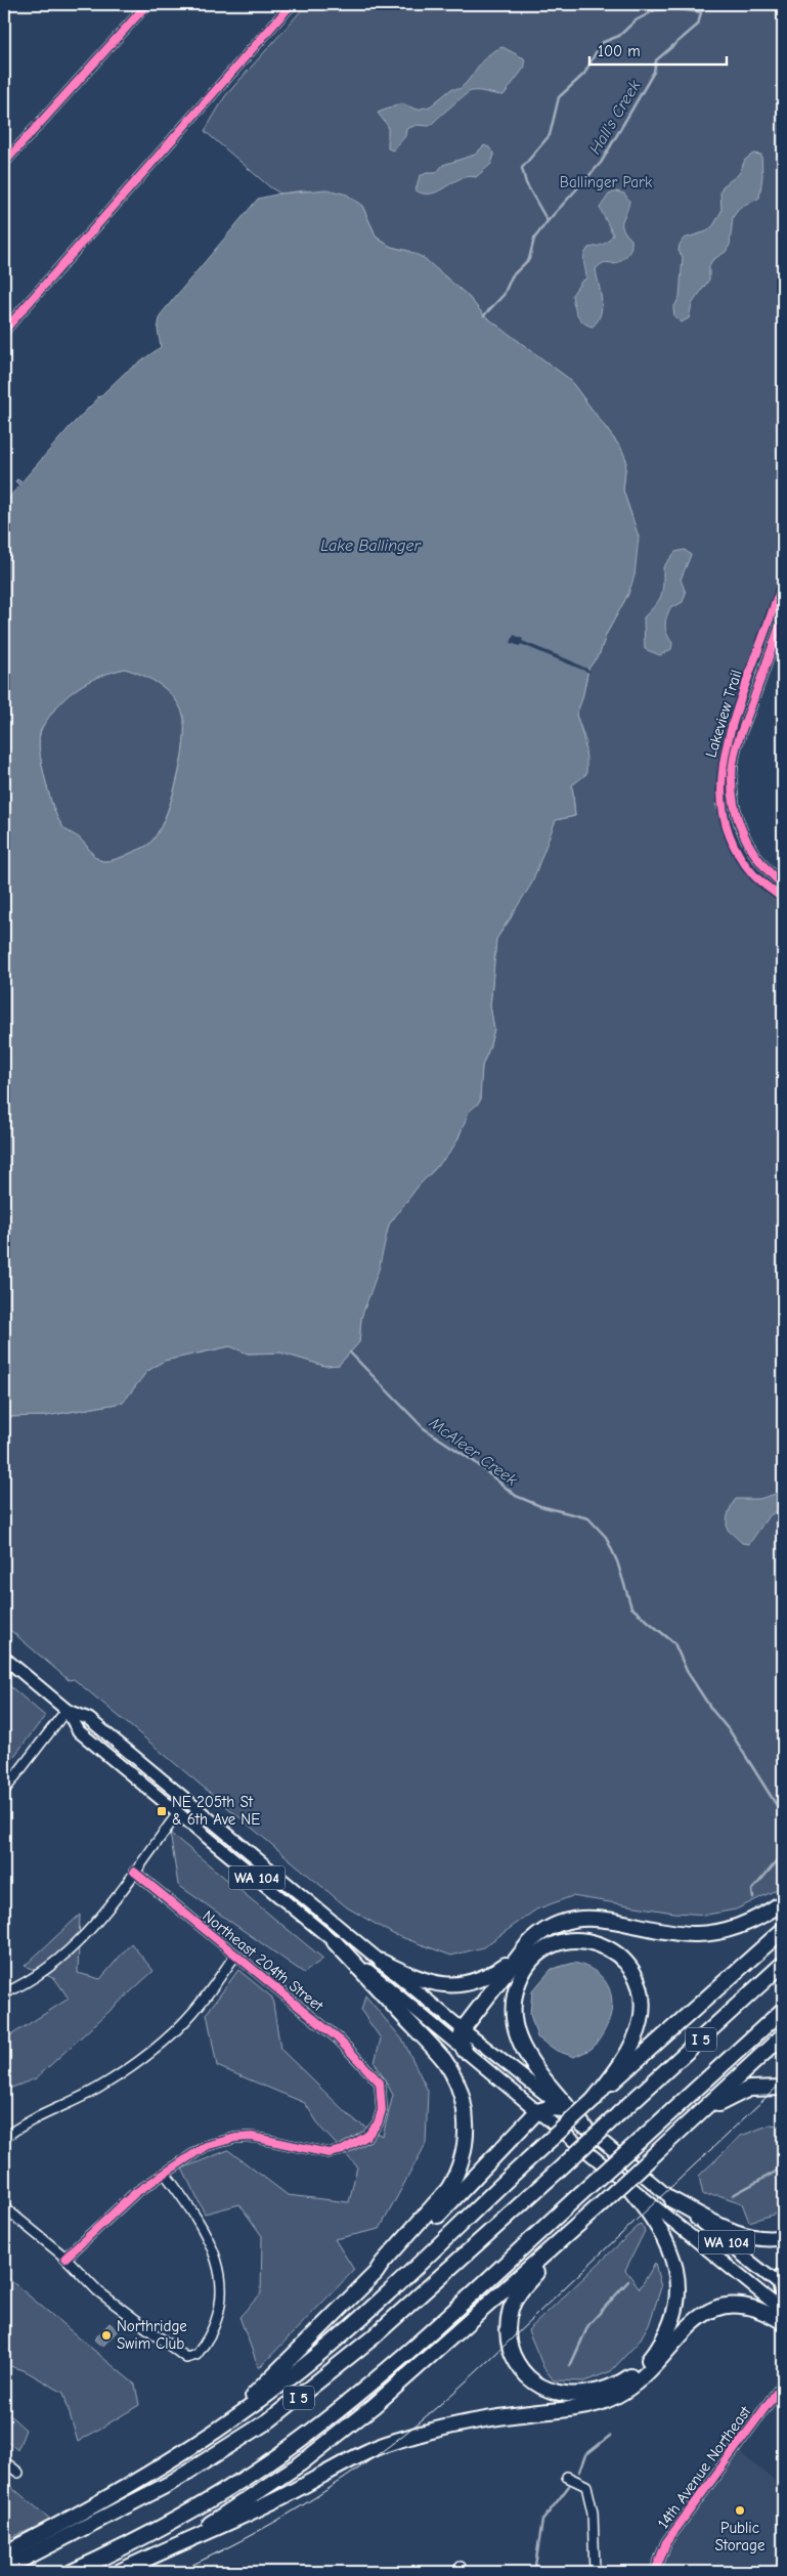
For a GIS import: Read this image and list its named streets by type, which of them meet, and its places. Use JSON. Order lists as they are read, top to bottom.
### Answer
{
  "streets": {
    "highway": ["I 5"],
    "main road": ["WA 104"],
    "street": ["Northeast 204th Street", "14th Avenue Northeast"],
    "cycle path": ["Lakeview Trail"]
  },
  "water": ["Hall's Creek", "Lake Ballinger", "McAleer Creek"],
  "parks": ["Ballinger Park"],
  "places": {
    "transit": ["NE 205th St & 6th Ave NE"],
    "other": ["Northridge Swim Club", "Public Storage"]
  },
  "scale_bar": "100 m"
}
